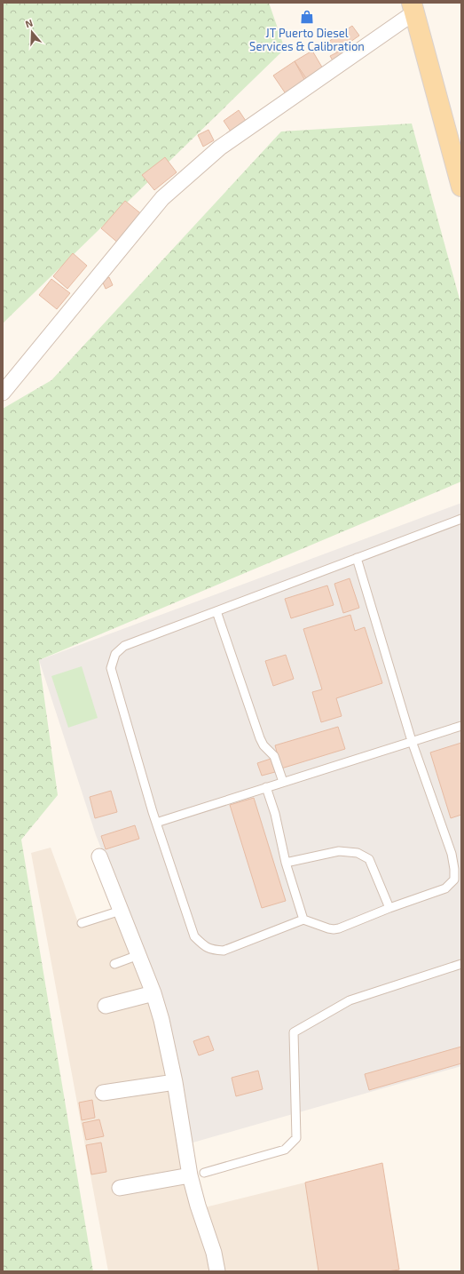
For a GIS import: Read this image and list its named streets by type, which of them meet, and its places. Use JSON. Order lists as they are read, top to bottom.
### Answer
{
  "places": {
    "shop": ["JT Puerto Diesel Services & Calibration"]
  },
  "north": "top"
}
